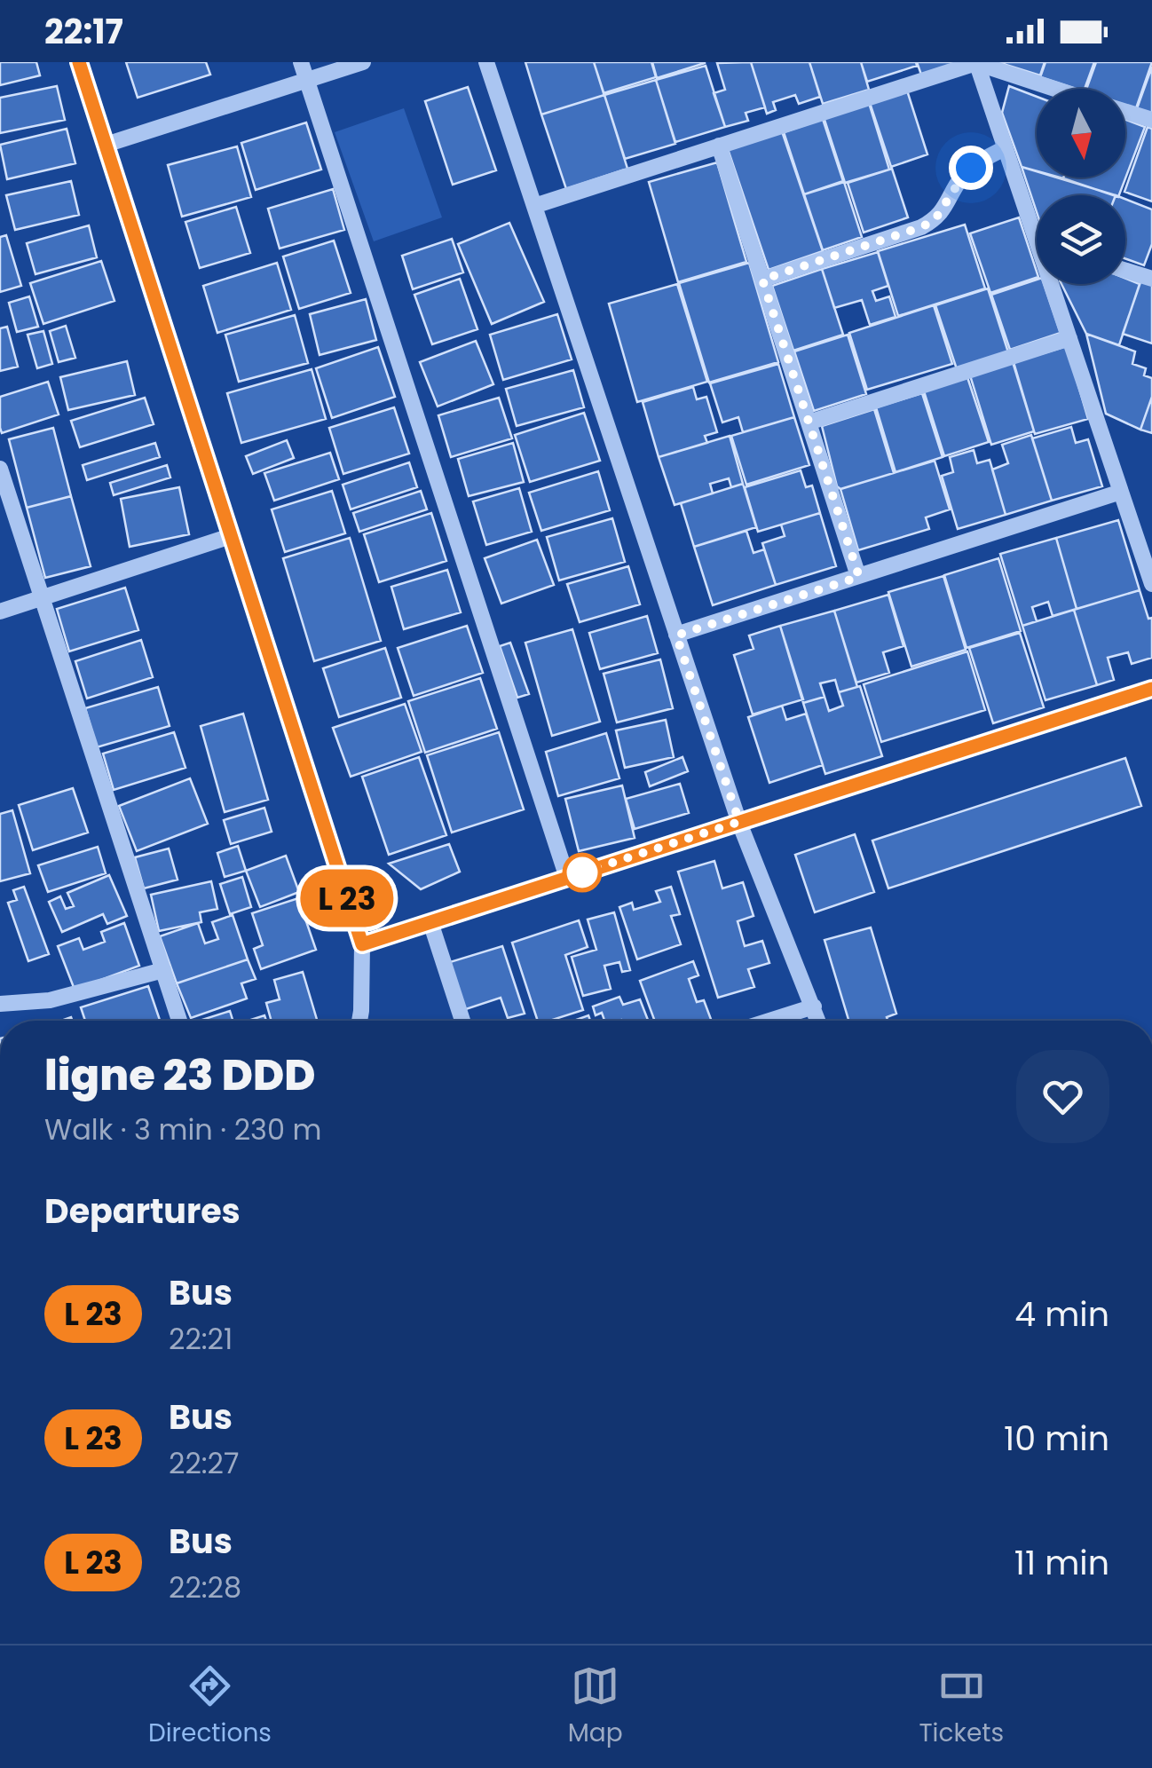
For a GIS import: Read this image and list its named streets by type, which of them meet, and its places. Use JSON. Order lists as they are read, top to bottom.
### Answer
{
  "north": "bottom",
  "page": {
    "status": "22:17",
    "on_map": "L 23",
    "heading": [
      ["ligne 23 DDD", "Walk · 3 min · 230 m"],
      "Departures"
    ],
    "list": [
      {
        "mark": "L 23",
        "name": "Bus",
        "note": "22:21",
        "value": "4 min"
      },
      {
        "mark": "L 23",
        "name": "Bus",
        "note": "22:27",
        "value": "10 min"
      },
      {
        "mark": "L 23",
        "name": "Bus",
        "note": "22:28",
        "value": "11 min"
      }
    ],
    "tabs": ["Directions", "Map", "Tickets"]
  }
}
